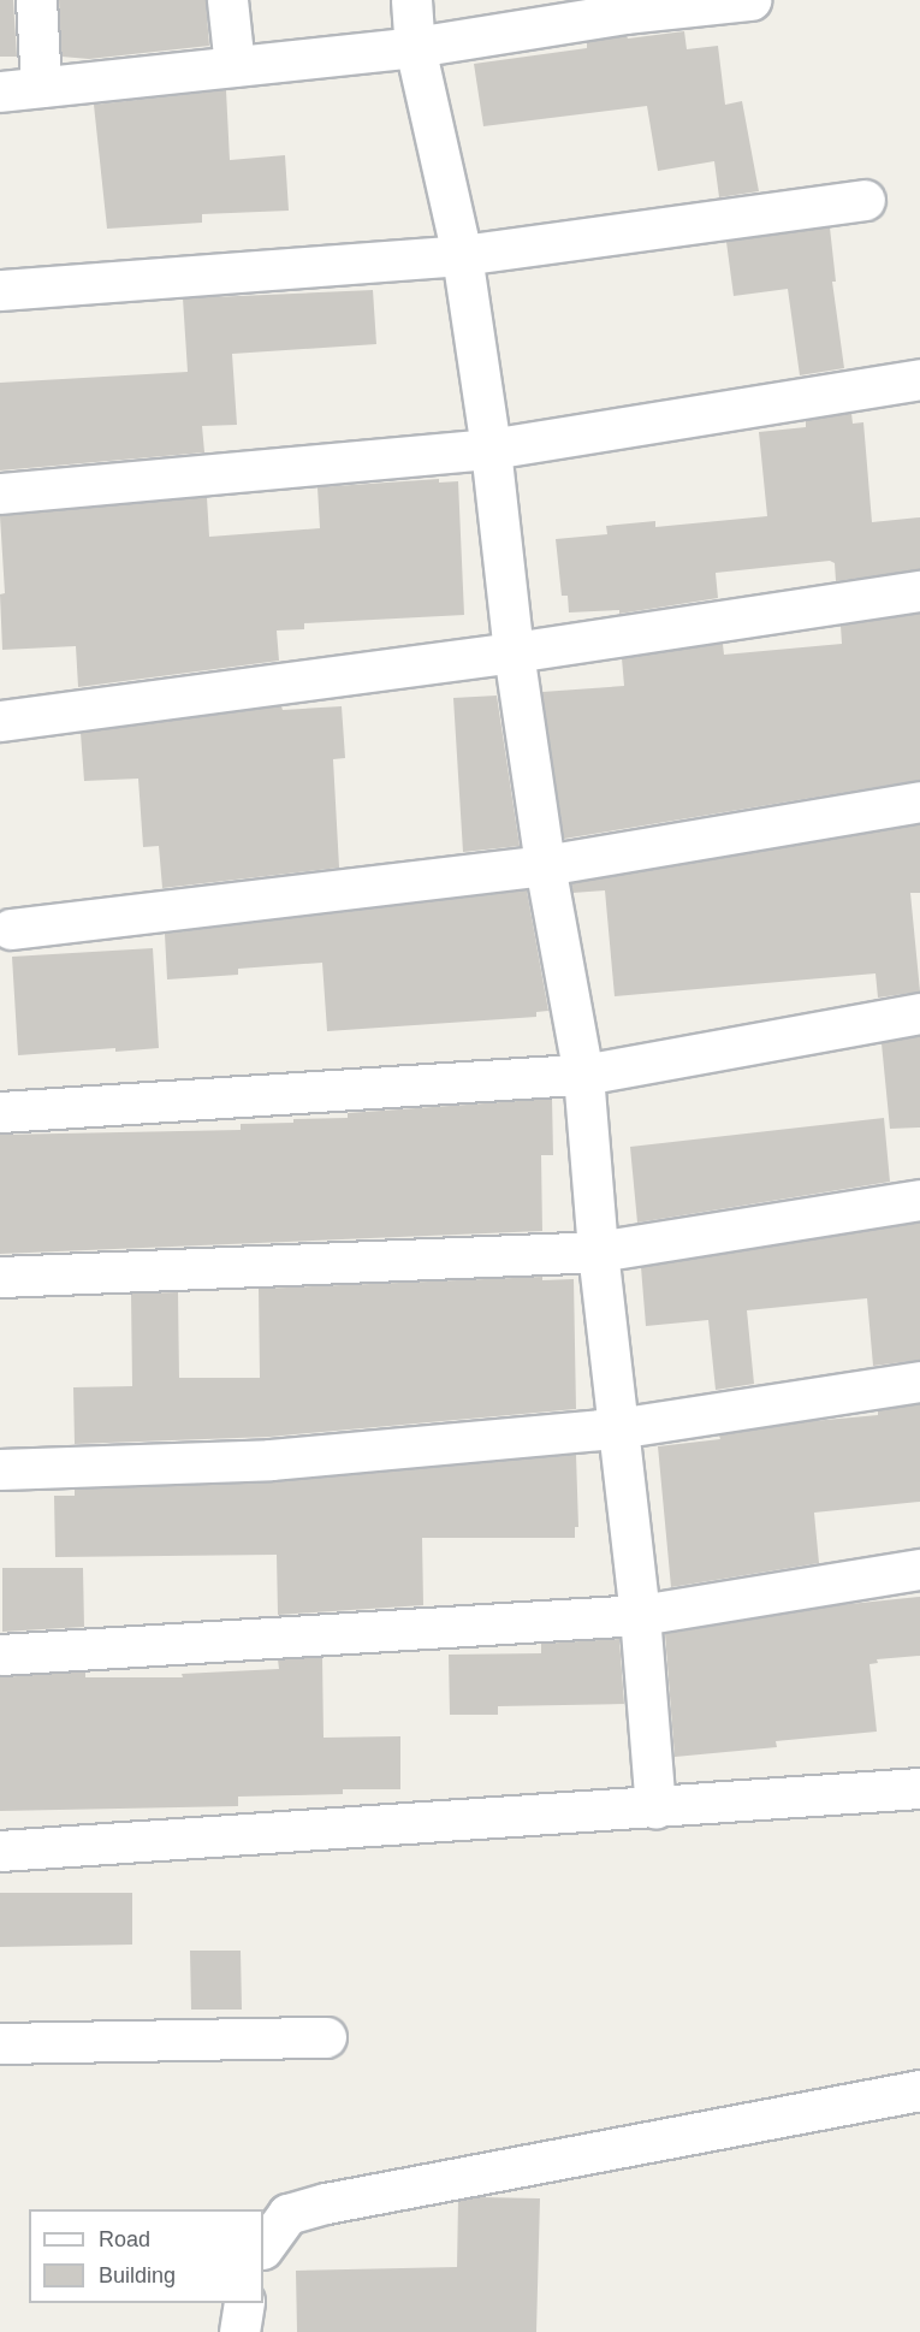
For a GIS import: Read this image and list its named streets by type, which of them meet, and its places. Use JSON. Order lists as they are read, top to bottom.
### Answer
{
  "legend": ["Road", "Building"]
}
